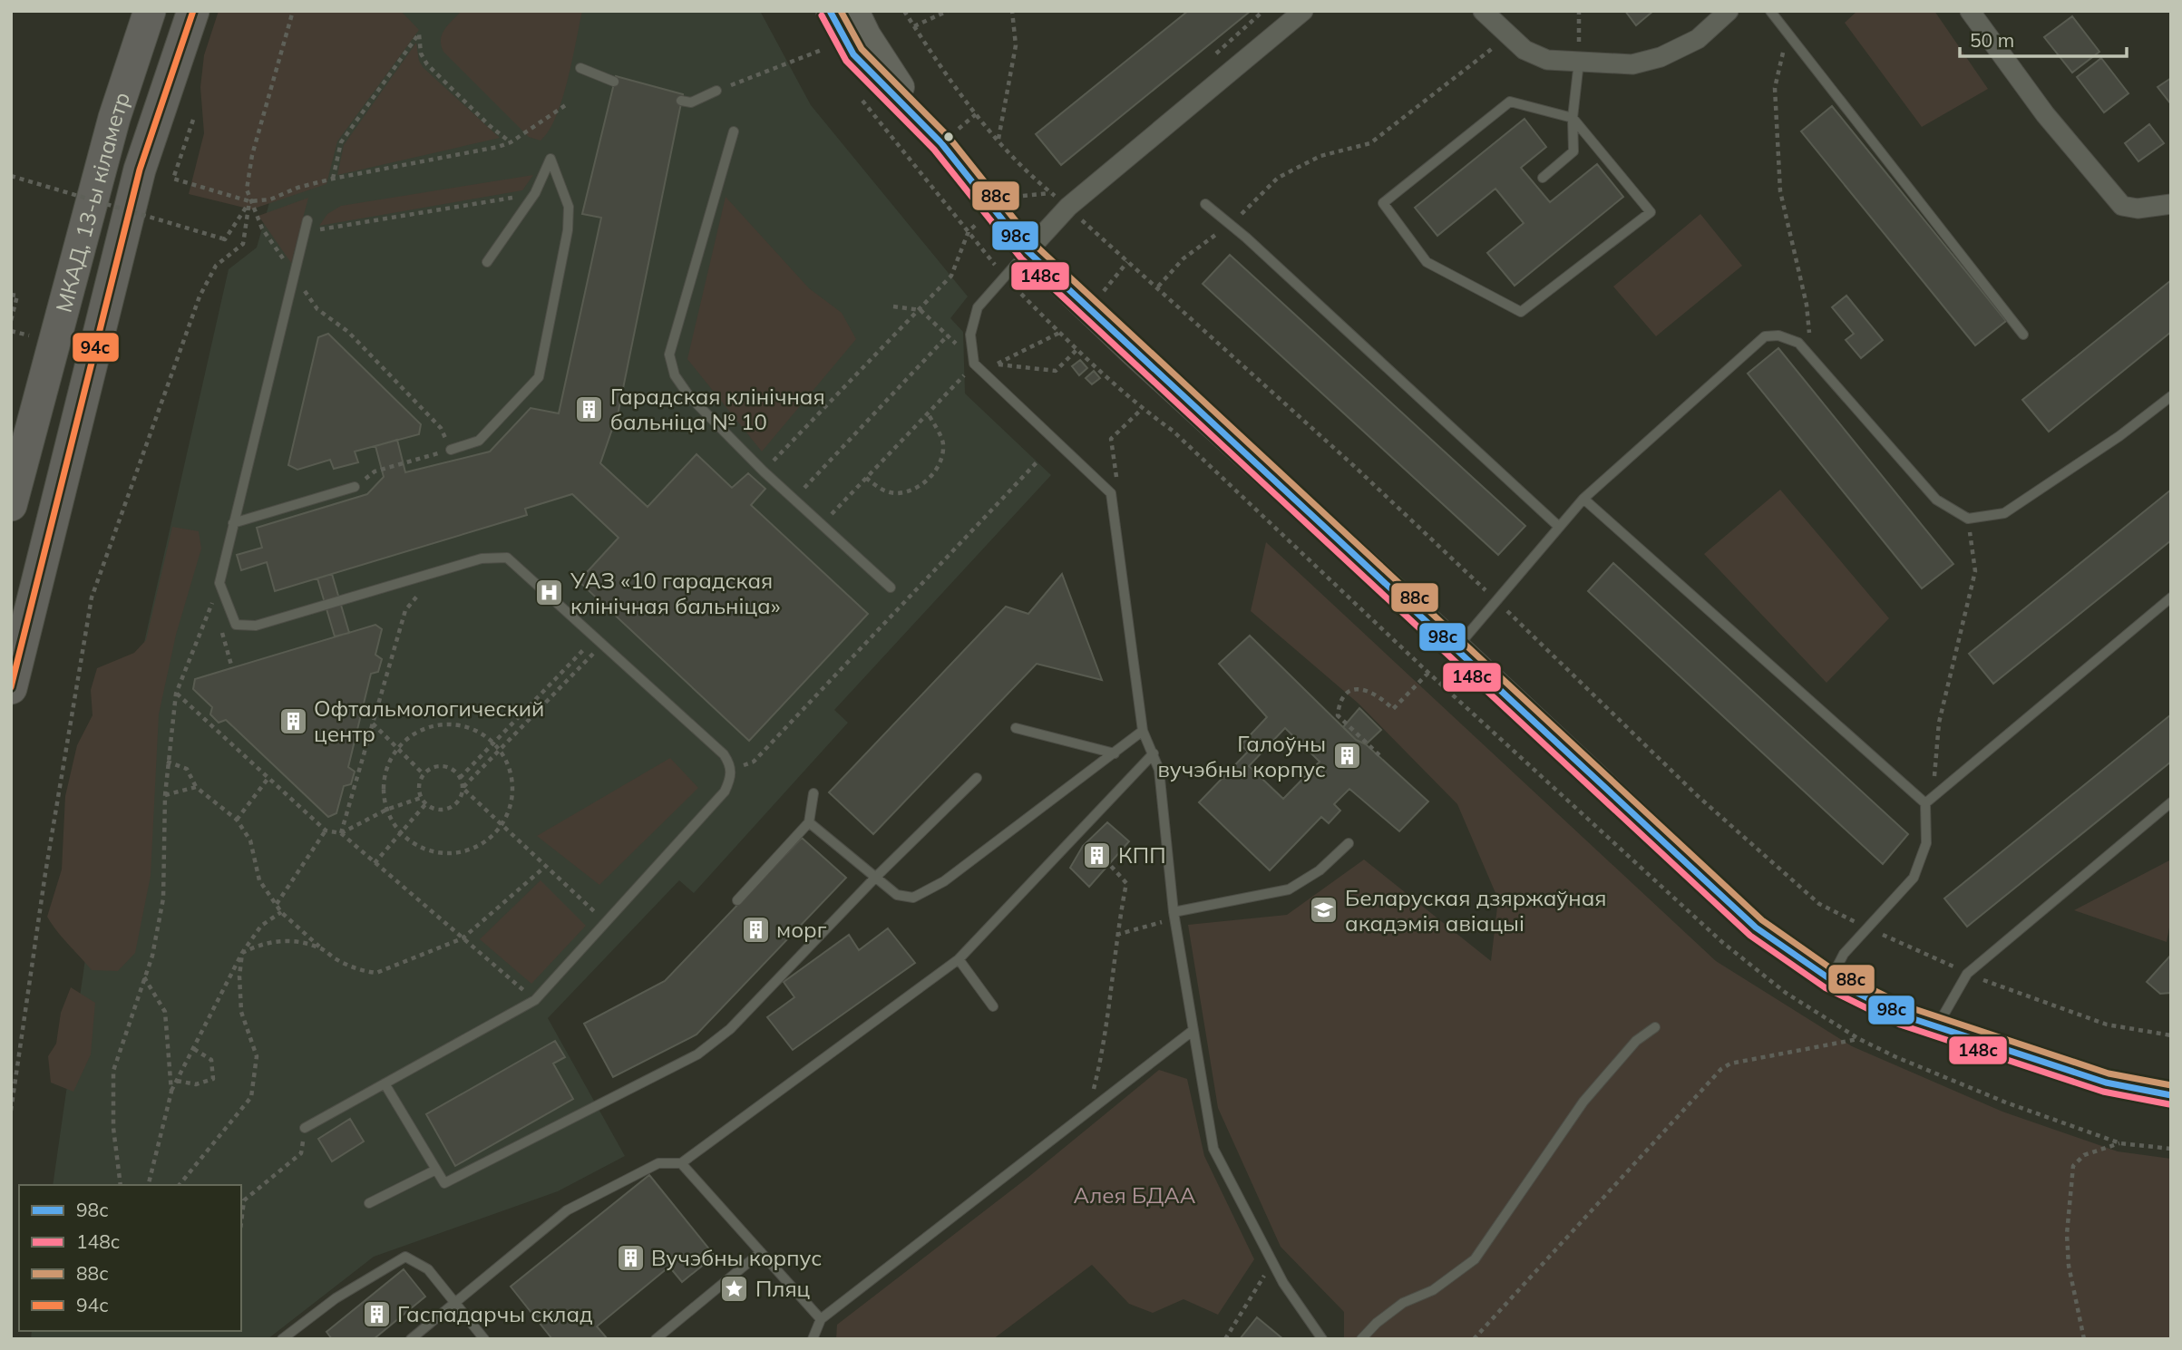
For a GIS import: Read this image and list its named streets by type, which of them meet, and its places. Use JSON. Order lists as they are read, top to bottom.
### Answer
{
  "streets": {
    "highway": ["МКАД, 13-ы кіламетр"]
  },
  "parks": ["Алея БДАА"],
  "places": {
    "building": [
      "Гарадская клінічная бальніца № 10",
      "Офтальмологический центр",
      "Галоўны вучэбны корпус",
      "КПП",
      "морг",
      "Вучэбны корпус",
      "Гаспадарчы склад"
    ],
    "hospital": ["УАЗ «10 гарадская клінічная бальніца»"],
    "school or university": ["Беларуская дзяржаўная акадэмія авіацыі"],
    "place": ["Пляц"]
  },
  "lines": [
    "transit line 98с",
    "transit line 88с",
    "transit line 94с",
    "transit line 148с"
  ],
  "legend": [
    "98с",
    "148с",
    "88с",
    "94с"
  ],
  "scale_bar": "50 m"
}
